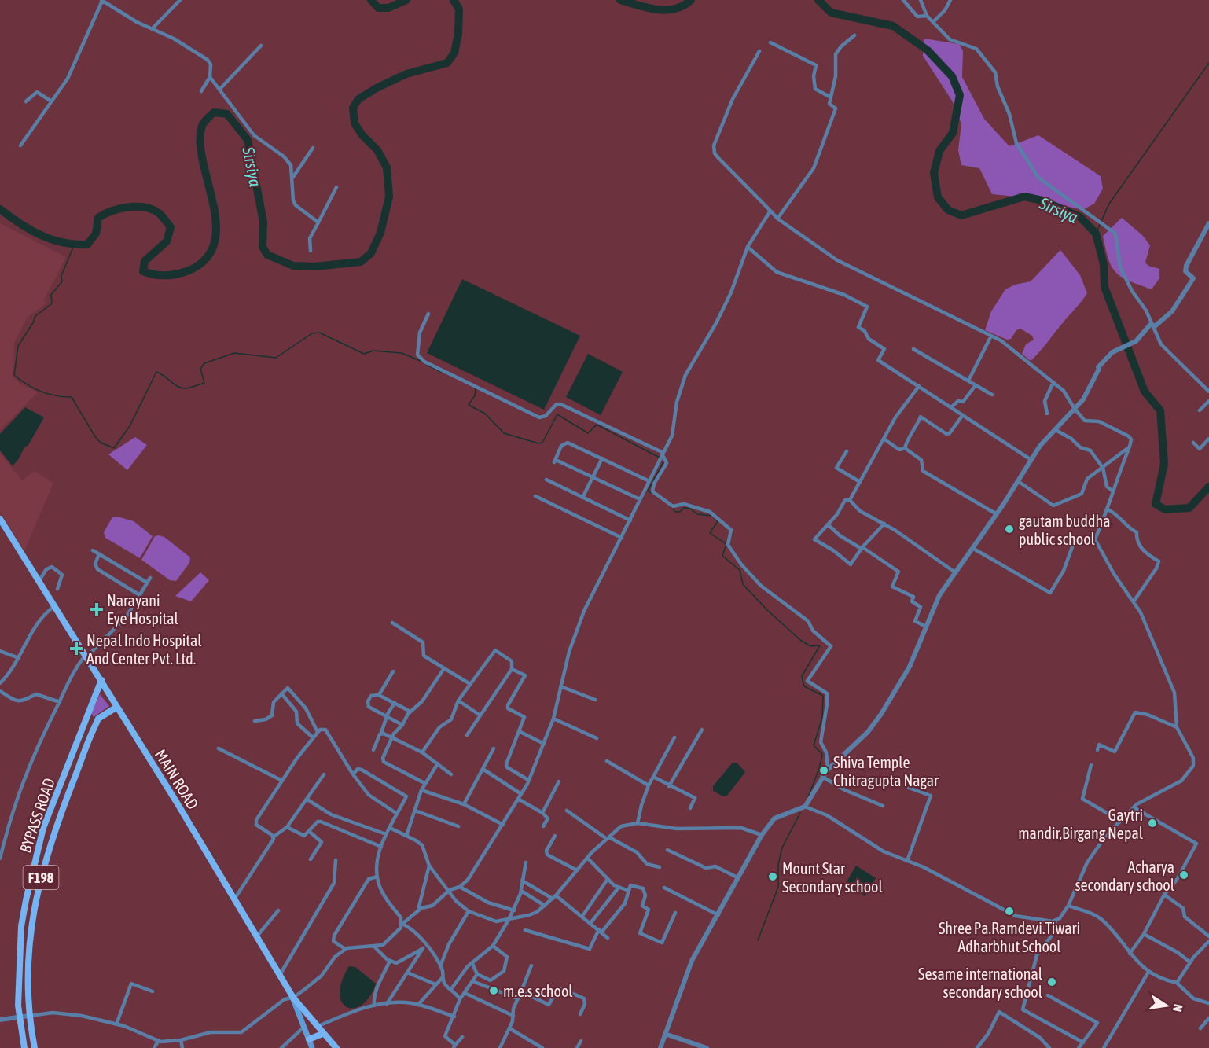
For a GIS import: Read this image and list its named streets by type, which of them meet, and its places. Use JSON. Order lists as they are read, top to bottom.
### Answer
{
  "streets": {
    "main road": ["MAIN ROAD", "BYPASS ROAD", "F198"]
  },
  "crossings": [
    ["MAIN ROAD", "F198"],
    ["BYPASS ROAD", "F198"]
  ],
  "water": ["Sirsiya"],
  "places": {
    "other": [
      "gautam buddha public school",
      "Shiva Temple Chitragupta Nagar",
      "Gaytri mandir,Birgang Nepal",
      "Acharya secondary school",
      "Mount Star Secondary school",
      "Shree Pa.Ramdevi.Tiwari Adharbhut School",
      "Sesame international secondary school",
      "m.e.s school"
    ],
    "health": ["Narayani Eye Hospital", "Nepal Indo Hospital And Center Pvt. Ltd."]
  },
  "north": "right"
}
